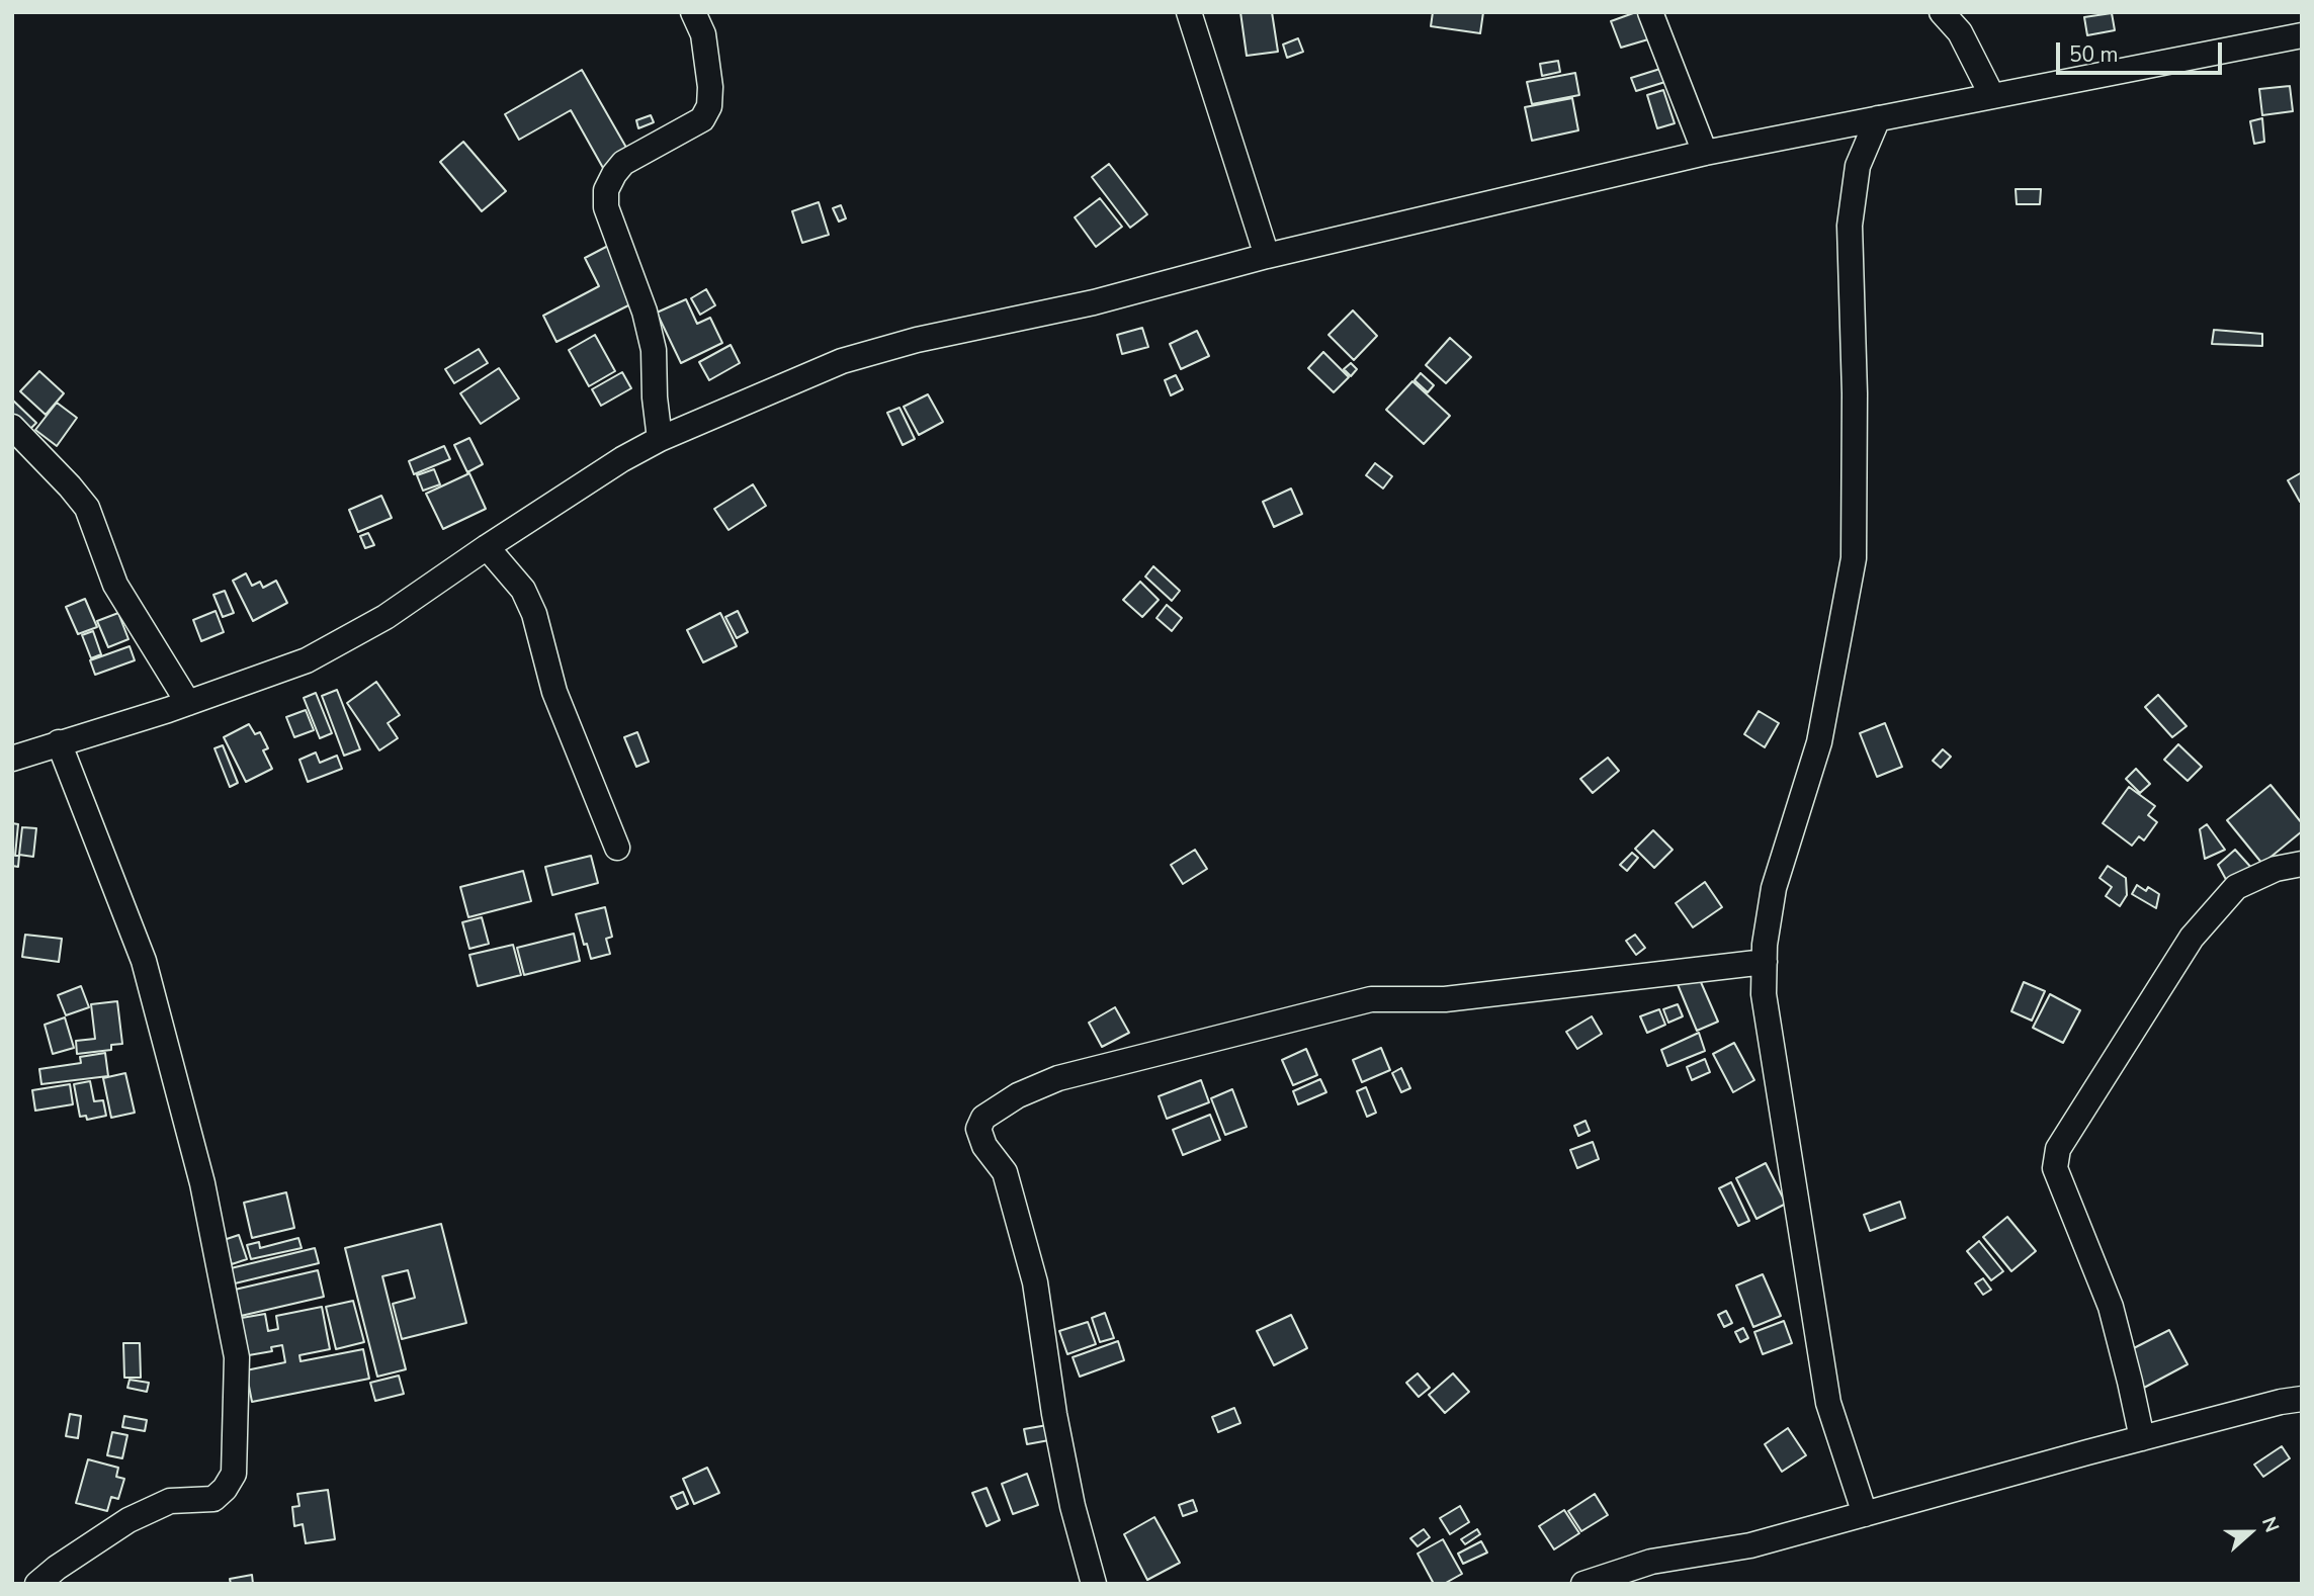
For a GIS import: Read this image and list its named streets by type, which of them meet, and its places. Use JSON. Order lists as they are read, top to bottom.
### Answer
{
  "scale_bar": "50 m",
  "north": "right"
}
